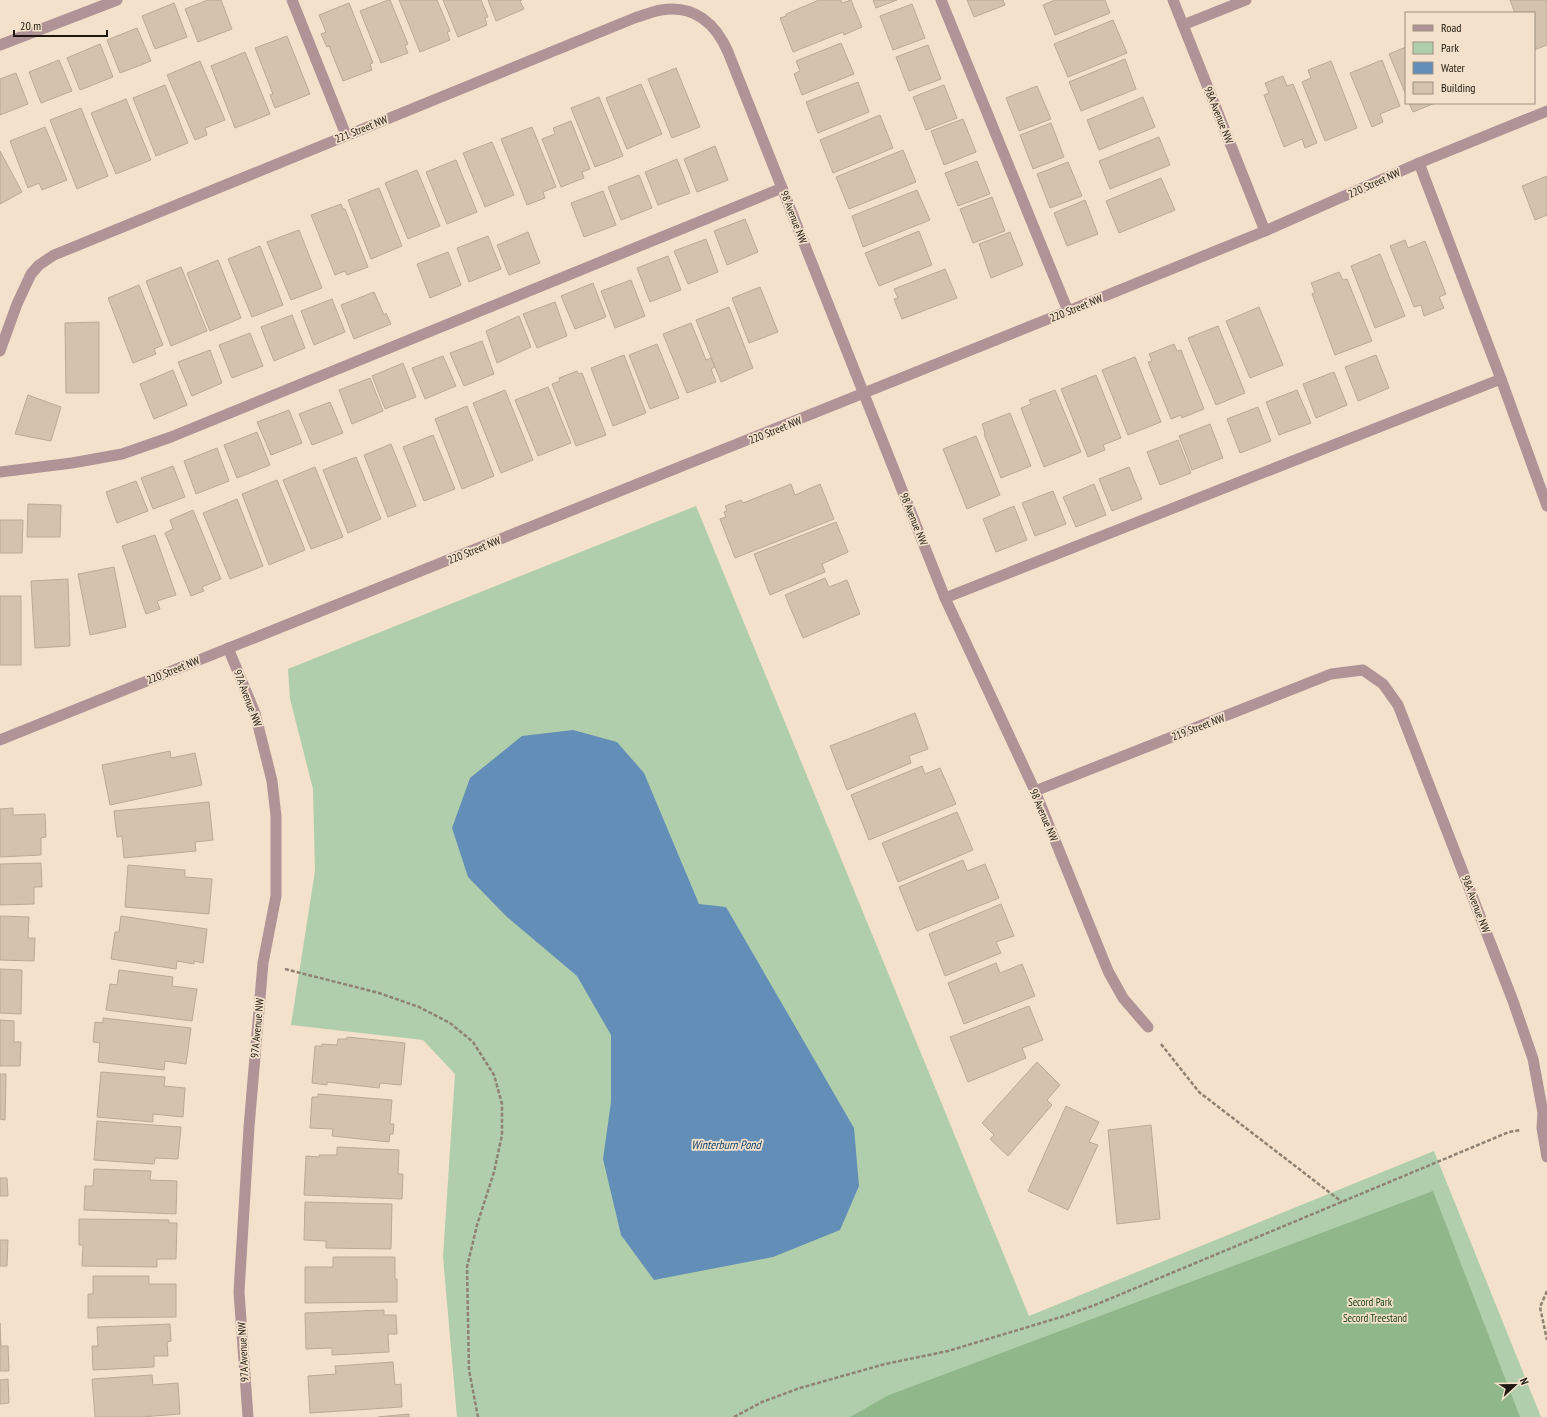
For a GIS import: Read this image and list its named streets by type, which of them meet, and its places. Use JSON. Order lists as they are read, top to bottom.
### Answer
{
  "streets": {
    "street": [
      "98A Avenue NW",
      "221 Street NW",
      "220 Street NW",
      "98 Avenue NW",
      "97A Avenue NW",
      "219 Street NW"
    ]
  },
  "crossings": [
    ["98A Avenue NW", "220 Street NW"],
    ["98A Avenue NW", "219 Street NW"],
    ["221 Street NW", "98 Avenue NW"],
    ["220 Street NW", "98 Avenue NW"],
    ["220 Street NW", "97A Avenue NW"],
    ["98 Avenue NW", "219 Street NW"]
  ],
  "water": ["Winterburn Pond"],
  "parks": ["Secord Park", "Secord Treestand"],
  "legend": [
    "Road",
    "Park",
    "Water",
    "Building"
  ],
  "scale_bar": "20 m",
  "north": "right"
}
